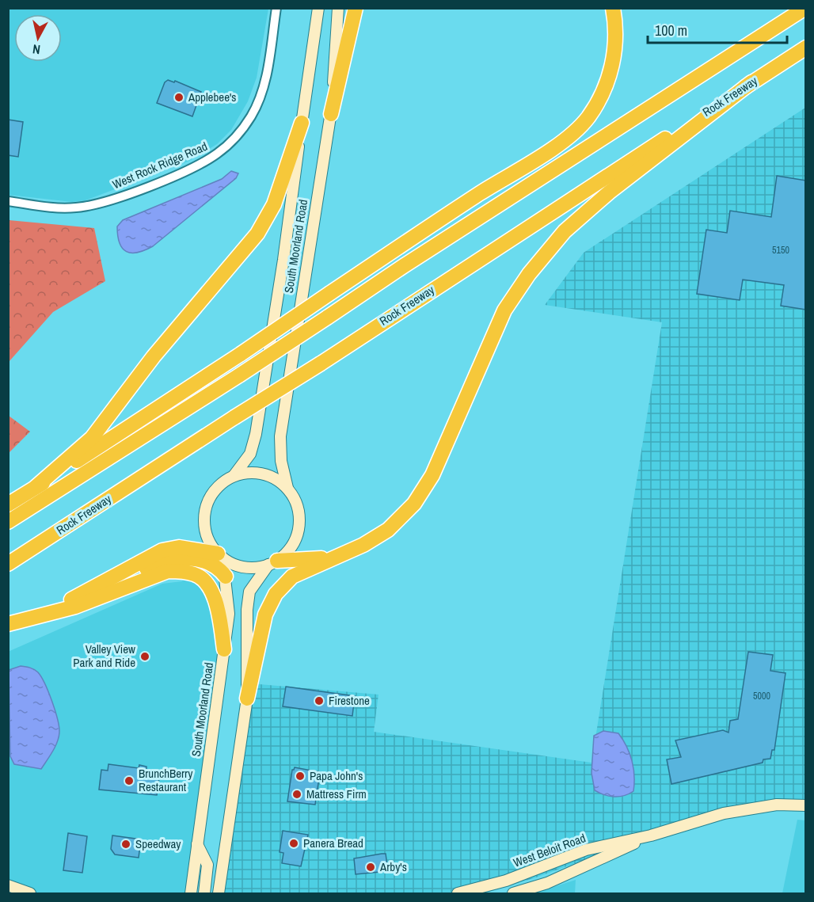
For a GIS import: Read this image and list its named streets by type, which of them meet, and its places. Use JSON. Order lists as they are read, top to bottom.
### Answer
{
  "streets": {
    "highway": ["Rock Freeway"],
    "main road": ["South Moorland Road", "West Beloit Road"],
    "street": ["West Rock Ridge Road"]
  },
  "places": [
    "Applebee's",
    "Valley View Park and Ride",
    "Firestone",
    "Papa John's",
    "BrunchBerry Restaurant",
    "Mattress Firm",
    "Panera Bread",
    "Speedway",
    "Arby's"
  ],
  "house_numbers": ["5150", "5000"],
  "scale_bar": "100 m",
  "north": "bottom"
}
